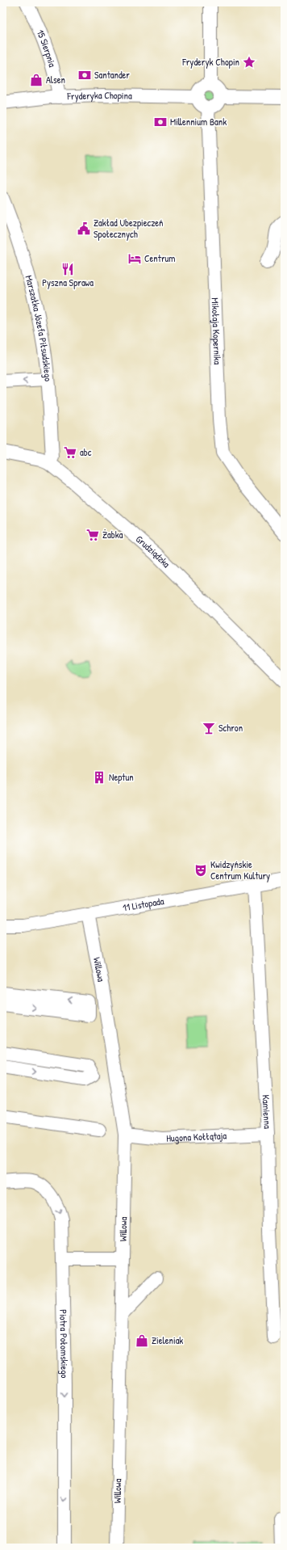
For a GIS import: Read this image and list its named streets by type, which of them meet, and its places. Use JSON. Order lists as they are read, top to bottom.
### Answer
{
  "streets": {
    "street": [
      "15 Sierpnia",
      "Fryderyka Chopina",
      "Marszałka Józefa Piłsudskiego",
      "Mikołaja Kopernika",
      "Grudziądzka",
      "11 Listopada",
      "Willowa",
      "Kamienna",
      "Hugona Kołłątaja",
      "Piotra Połomskiego"
    ]
  },
  "crossings": [
    ["15 Sierpnia", "Fryderyka Chopina"],
    ["Fryderyka Chopina", "Mikołaja Kopernika"],
    ["Marszałka Józefa Piłsudskiego", "Grudziądzka"],
    ["11 Listopada", "Willowa"],
    ["11 Listopada", "Kamienna"],
    ["Willowa", "Hugona Kołłątaja"],
    ["Kamienna", "Hugona Kołłątaja"]
  ],
  "one_way": ["Piotra Połomskiego"],
  "places": {
    "place": ["Fryderyk Chopin"],
    "bank": ["Santander", "Millennium Bank"],
    "shop": ["Alsen", "Zieleniak"],
    "public building": ["Zakład Ubezpieczeń Społecznych"],
    "hotel": ["Centrum"],
    "restaurant": ["Pyszna Sprawa"],
    "supermarket": ["abc", "Żabka"],
    "bar": ["Schron"],
    "building": ["Neptun"],
    "theatre": ["Kwidzyńskie Centrum Kultury"]
  }
}
